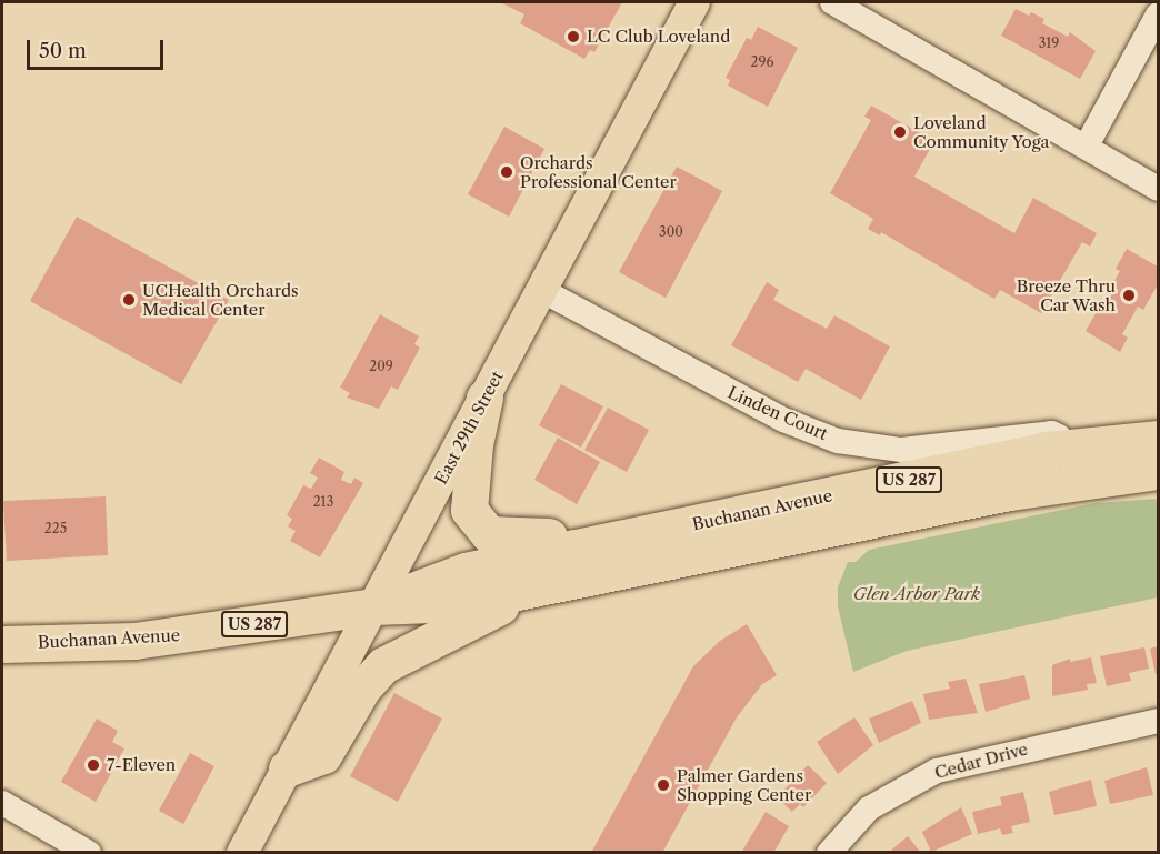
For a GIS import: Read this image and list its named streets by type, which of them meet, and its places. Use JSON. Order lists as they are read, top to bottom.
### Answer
{
  "streets": {
    "highway": ["US 287", "Buchanan Avenue"],
    "main road": ["East 29th Street"],
    "street": ["Linden Court", "Cedar Drive"]
  },
  "crossings": [
    ["Linden Court", "East 29th Street"],
    ["Linden Court", "Buchanan Avenue"],
    ["East 29th Street", "Buchanan Avenue"]
  ],
  "parks": ["Glen Arbor Park"],
  "places": [
    "LC Club Loveland",
    "Loveland Community Yoga",
    "Orchards Professional Center",
    "Breeze Thru Car Wash",
    "UCHealth Orchards Medical Center",
    "7-Eleven",
    "Palmer Gardens Shopping Center"
  ],
  "house_numbers": [
    "319",
    "296",
    "300",
    "209",
    "213",
    "225"
  ],
  "scale_bar": "50 m"
}
